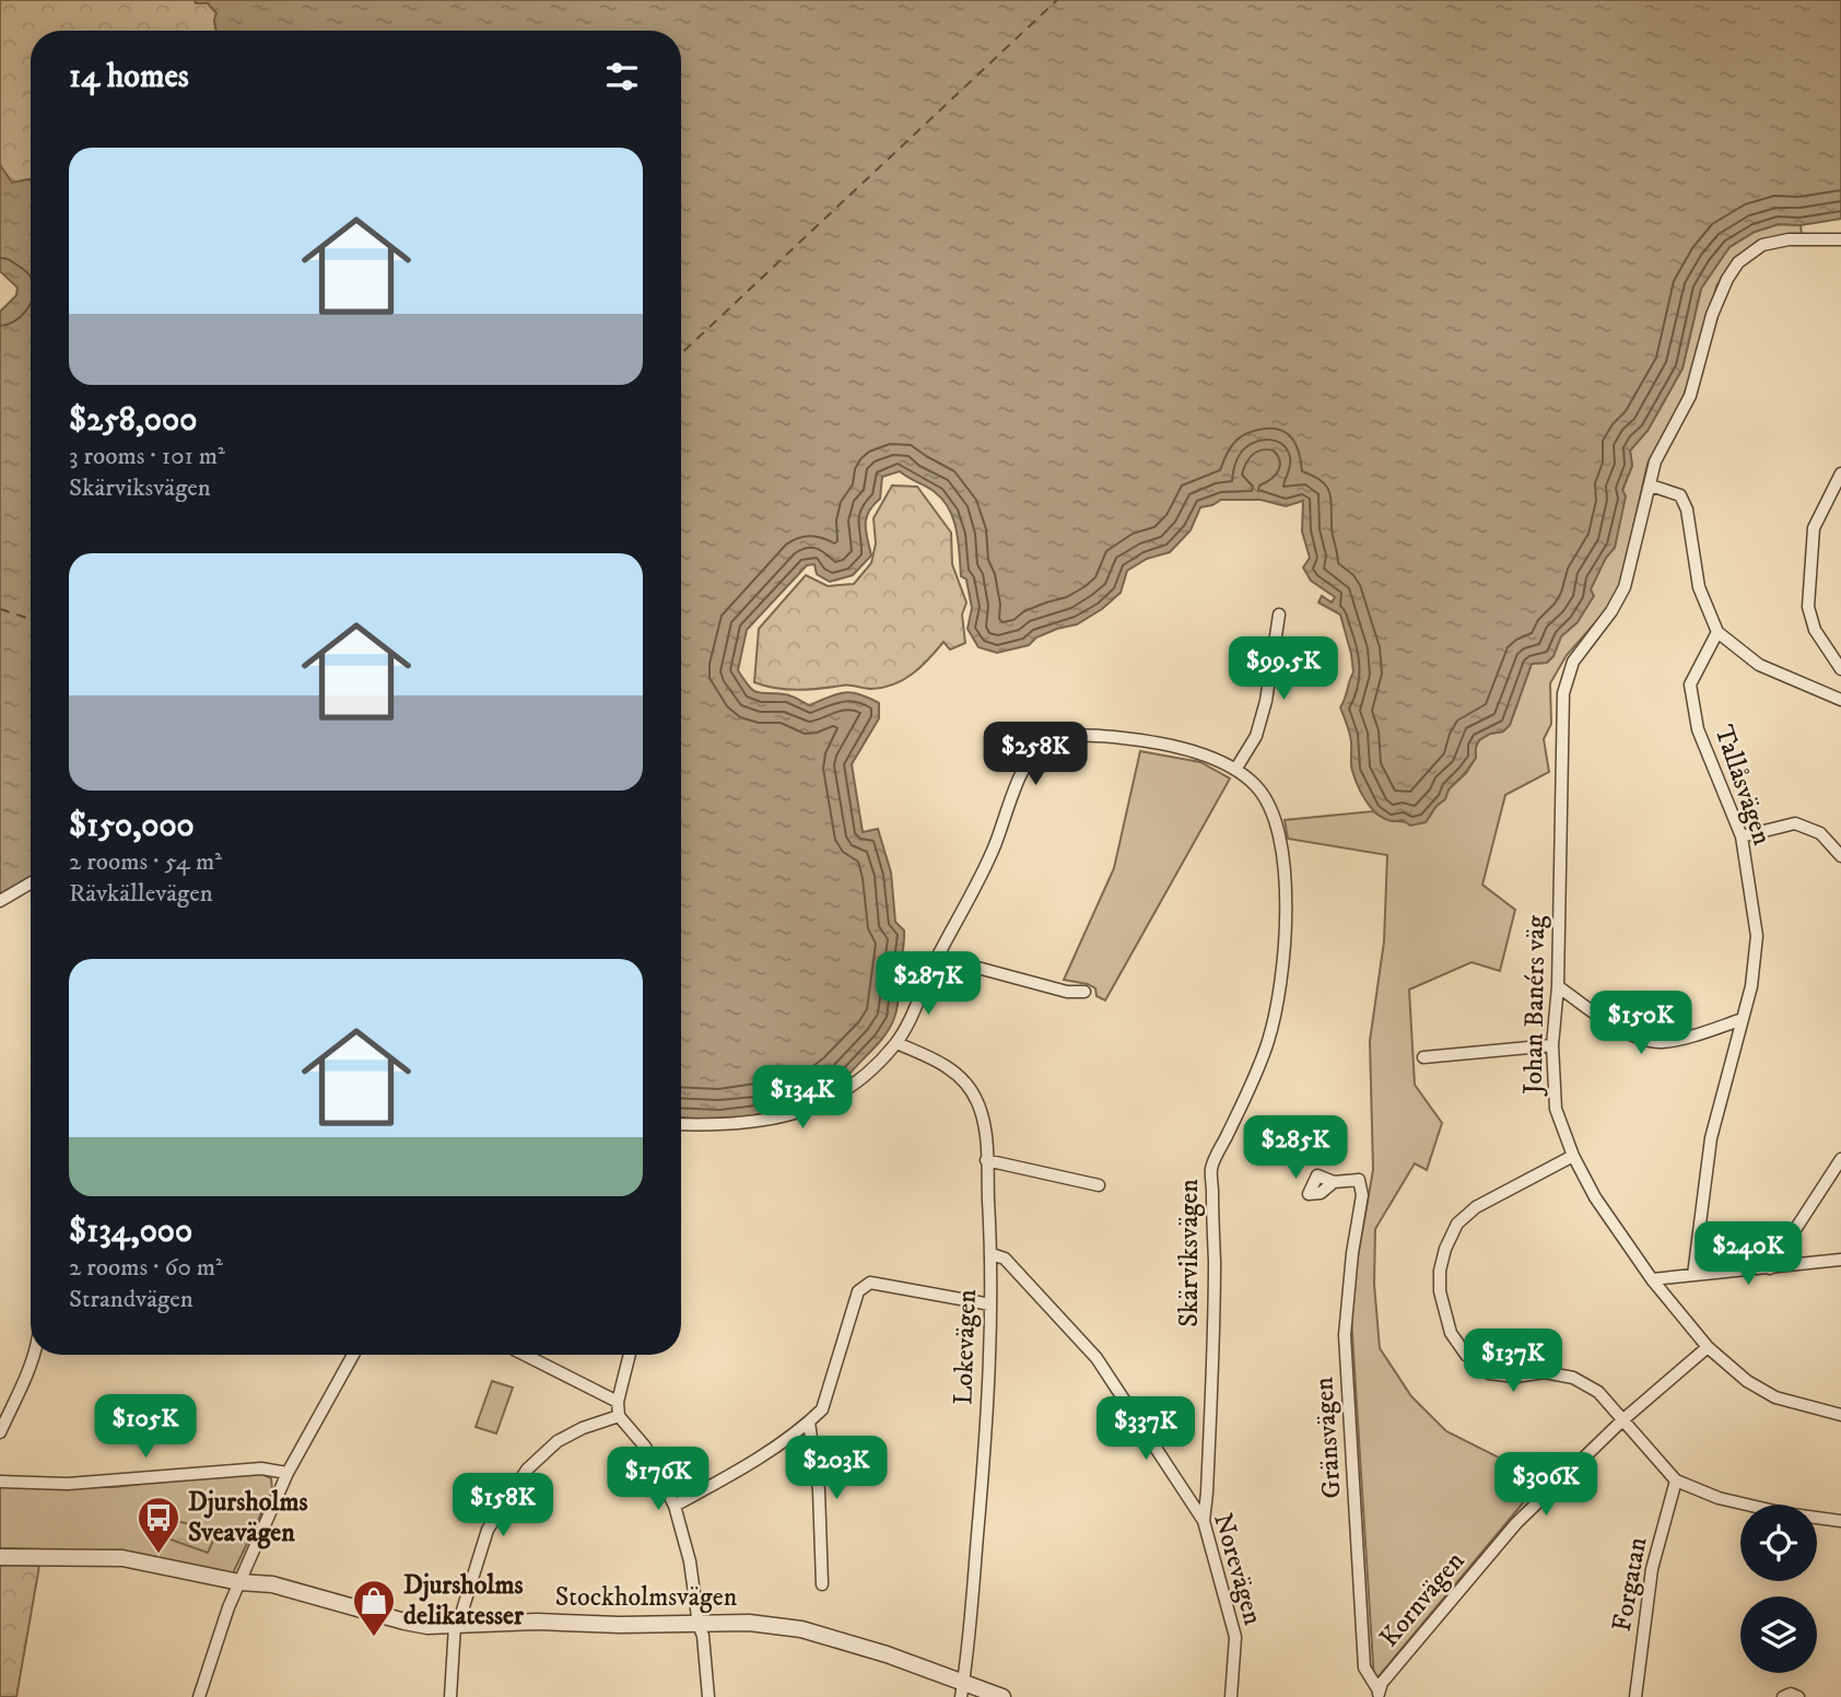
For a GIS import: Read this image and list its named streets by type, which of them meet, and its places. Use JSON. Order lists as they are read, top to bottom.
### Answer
{
  "streets": {
    "street": [
      "Tallåsvägen",
      "Johan Banérs väg",
      "Skärviksvägen",
      "Lokevägen",
      "Gränsvägen",
      "Norevägen",
      "Forgatan",
      "Stockholmsvägen",
      "Kornvägen"
    ]
  },
  "crossings": [
    ["Johan Banérs väg", "Kornvägen"],
    ["Skärviksvägen", "Lokevägen"],
    ["Skärviksvägen", "Norevägen"],
    ["Lokevägen", "Norevägen"],
    ["Lokevägen", "Stockholmsvägen"],
    ["Gränsvägen", "Kornvägen"]
  ],
  "places": {
    "bus stop": ["Djursholms Sveavägen"],
    "shop": ["Djursholms delikatesser"]
  },
  "page": {
    "heading": "14 homes",
    "list": [
      {
        "name": "$258,000",
        "note": "3 rooms · 101 m² · Skärviksvägen"
      },
      {
        "name": "$150,000",
        "note": "2 rooms · 54 m² · Rävkällevägen"
      },
      {
        "name": "$134,000",
        "note": "2 rooms · 60 m² · Strandvägen"
      }
    ],
    "price": [
      "$99.5K",
      "$258K",
      "$287K",
      "$150K",
      "$134K",
      "$285K",
      "$240K",
      "$137K",
      "$105K",
      "$337K",
      "$203K",
      "$176K",
      "$306K",
      "$158K"
    ]
  }
}
